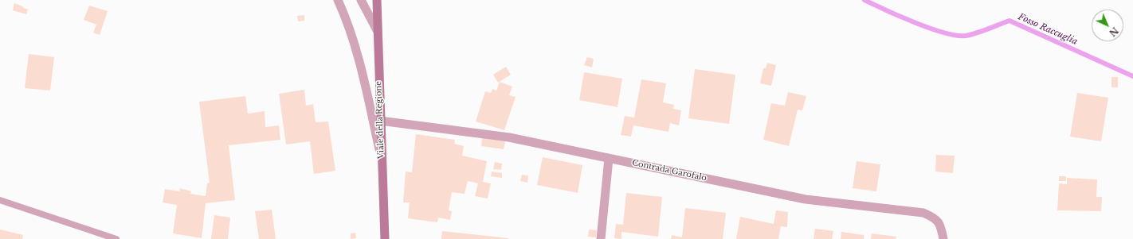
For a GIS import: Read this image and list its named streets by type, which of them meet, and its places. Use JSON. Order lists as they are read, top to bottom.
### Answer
{
  "streets": {
    "main road": ["Viale della Regione"],
    "street": ["Contrada Garofalo"]
  },
  "crossings": [
    ["Viale della Regione", "Contrada Garofalo"]
  ],
  "water": ["Fosso Raccuglia"],
  "north": "bottom right"
}
